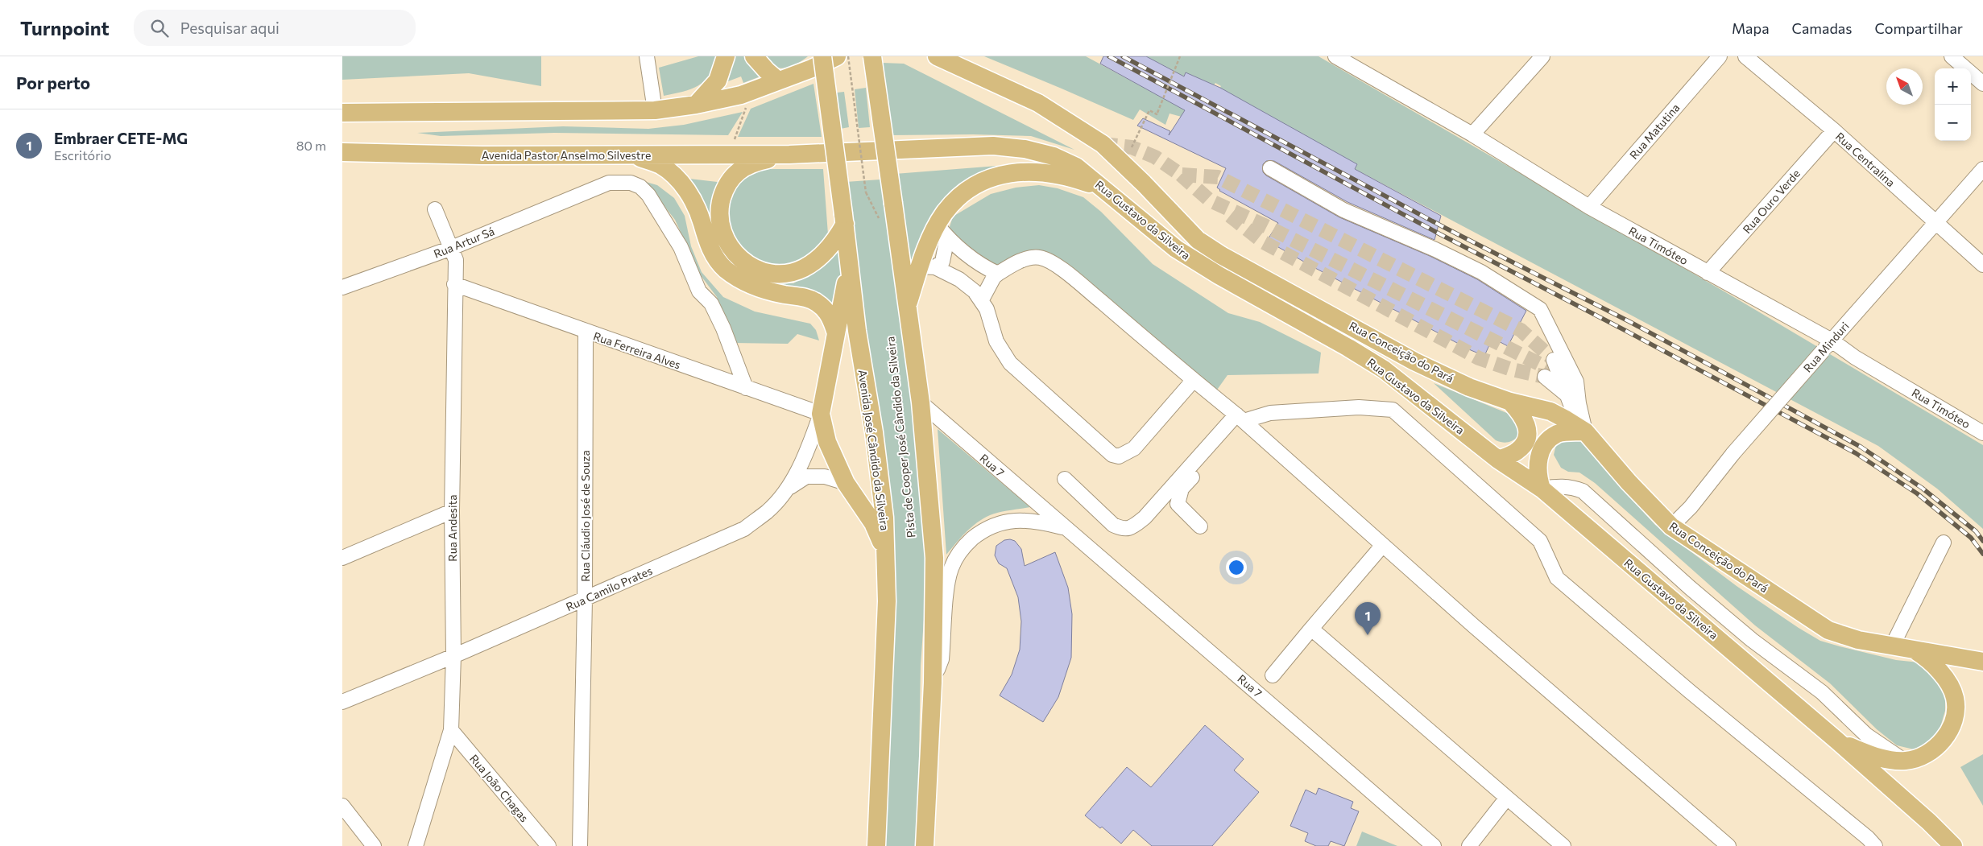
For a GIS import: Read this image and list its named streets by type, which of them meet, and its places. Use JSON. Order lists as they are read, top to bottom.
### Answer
{
  "streets": {
    "main road": [
      "Avenida Pastor Anselmo Silvestre",
      "Rua Gustavo da Silveira",
      "Rua Conceição do Pará",
      "Avenida José Cândido da Silveira"
    ],
    "street": [
      "Rua Matutina",
      "Rua Centralina",
      "Rua Ouro Verde",
      "Rua Artur Sá",
      "Rua Timóteo",
      "Rua Minduri",
      "Rua Ferreira Alves",
      "Rua 7",
      "Rua Cláudio José de Souza",
      "Rua Andesita",
      "Rua Camilo Prates",
      "Rua João Chagas"
    ]
  },
  "crossings": [
    ["Rua Matutina", "Rua Timóteo"],
    ["Avenida Pastor Anselmo Silvestre", "Rua Gustavo da Silveira"],
    ["Rua Centralina", "Rua Ouro Verde"],
    ["Rua Centralina", "Rua Minduri"],
    ["Rua Ouro Verde", "Rua Timóteo"],
    ["Rua Artur Sá", "Rua Ferreira Alves"],
    ["Rua Artur Sá", "Rua Andesita"],
    ["Rua Timóteo", "Rua Minduri"],
    ["Rua Minduri", "Rua Conceição do Pará"],
    ["Rua Ferreira Alves", "Rua Cláudio José de Souza"],
    ["Rua Ferreira Alves", "Rua Andesita"],
    ["Rua Ferreira Alves", "Rua Camilo Prates"],
    ["Rua Cláudio José de Souza", "Rua Camilo Prates"],
    ["Rua Andesita", "Rua Camilo Prates"],
    ["Rua Andesita", "Rua João Chagas"]
  ],
  "north": "top left",
  "page": {
    "header": "Turnpoint",
    "search": "Pesquisar aqui",
    "nav": ["Mapa", "Camadas", "Compartilhar"],
    "heading": "Por perto",
    "map_buttons": ["+", "−"],
    "list": [
      {
        "mark": "1",
        "name": "Embraer CETE-MG",
        "note": "Escritório",
        "value": "80 m"
      }
    ],
    "pins": "1"
  }
}
